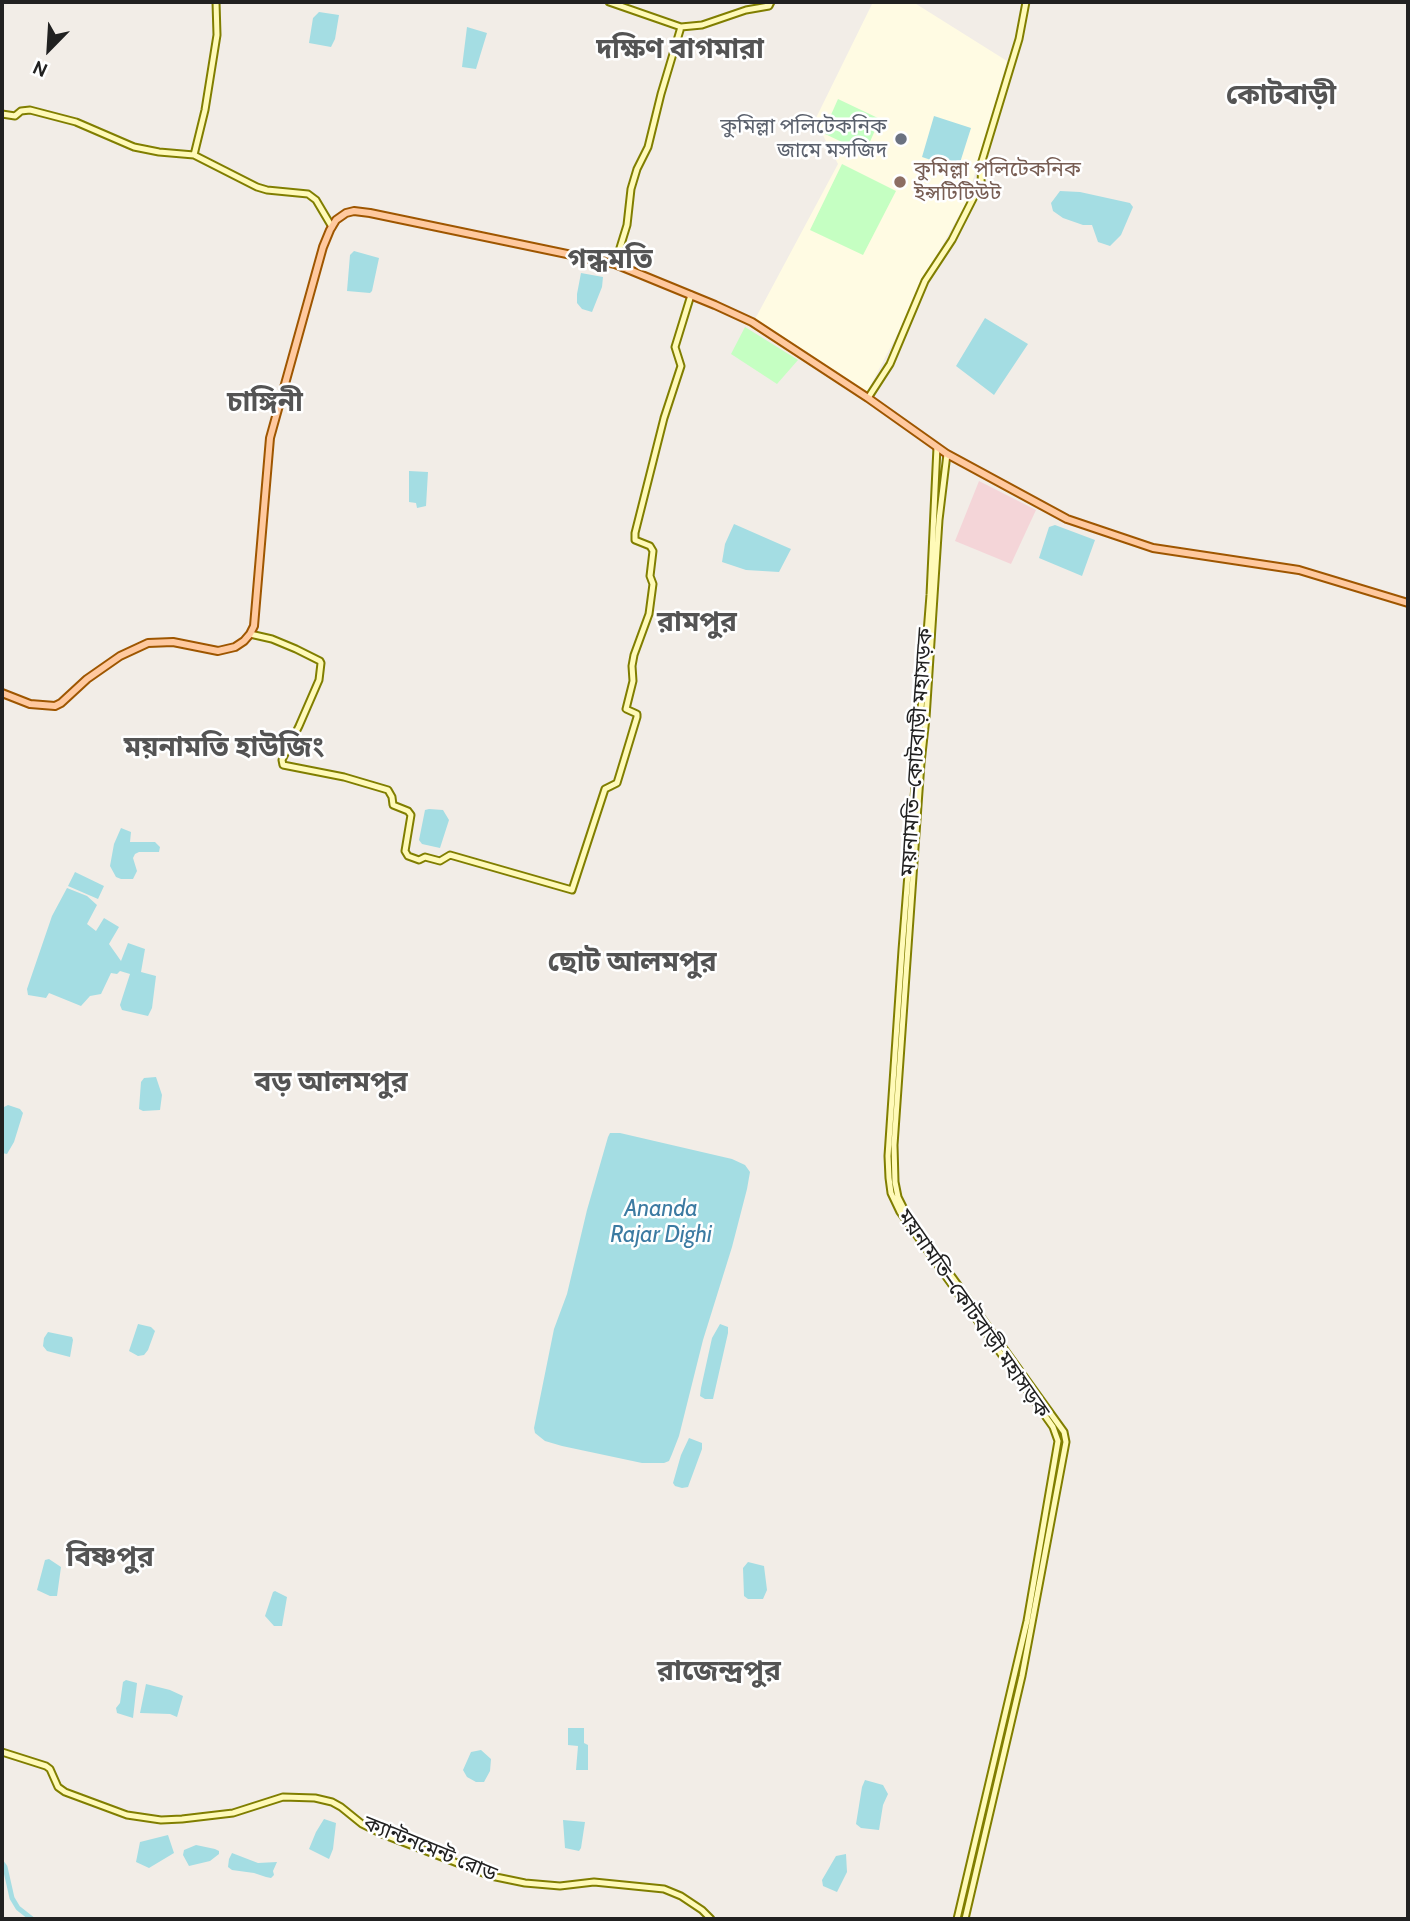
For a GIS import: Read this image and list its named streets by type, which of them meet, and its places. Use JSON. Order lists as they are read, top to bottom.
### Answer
{
  "streets": {
    "main road": ["ময়নামতি–কোটবাড়ী মহাসড়ক", "ক্যান্টনমেন্ট রোড"]
  },
  "districts": [
    "দক্ষিণ বাগমারা",
    "কোটবাড়ী",
    "গন্ধমতি",
    "চাঙ্গিনী",
    "রামপুর",
    "ময়নামতি হাউজিং",
    "ছোট আলমপুর",
    "বড় আলমপুর",
    "বিষ্ণপুর",
    "রাজেন্দ্রপুর"
  ],
  "water": ["Ananda Rajar Dighi"],
  "places": ["কুমিল্লা পলিটেকনিক জামে মসজিদ", "কুমিল্লা পলিটেকনিক ইন্সটিটিউট"],
  "north": "bottom left"
}
